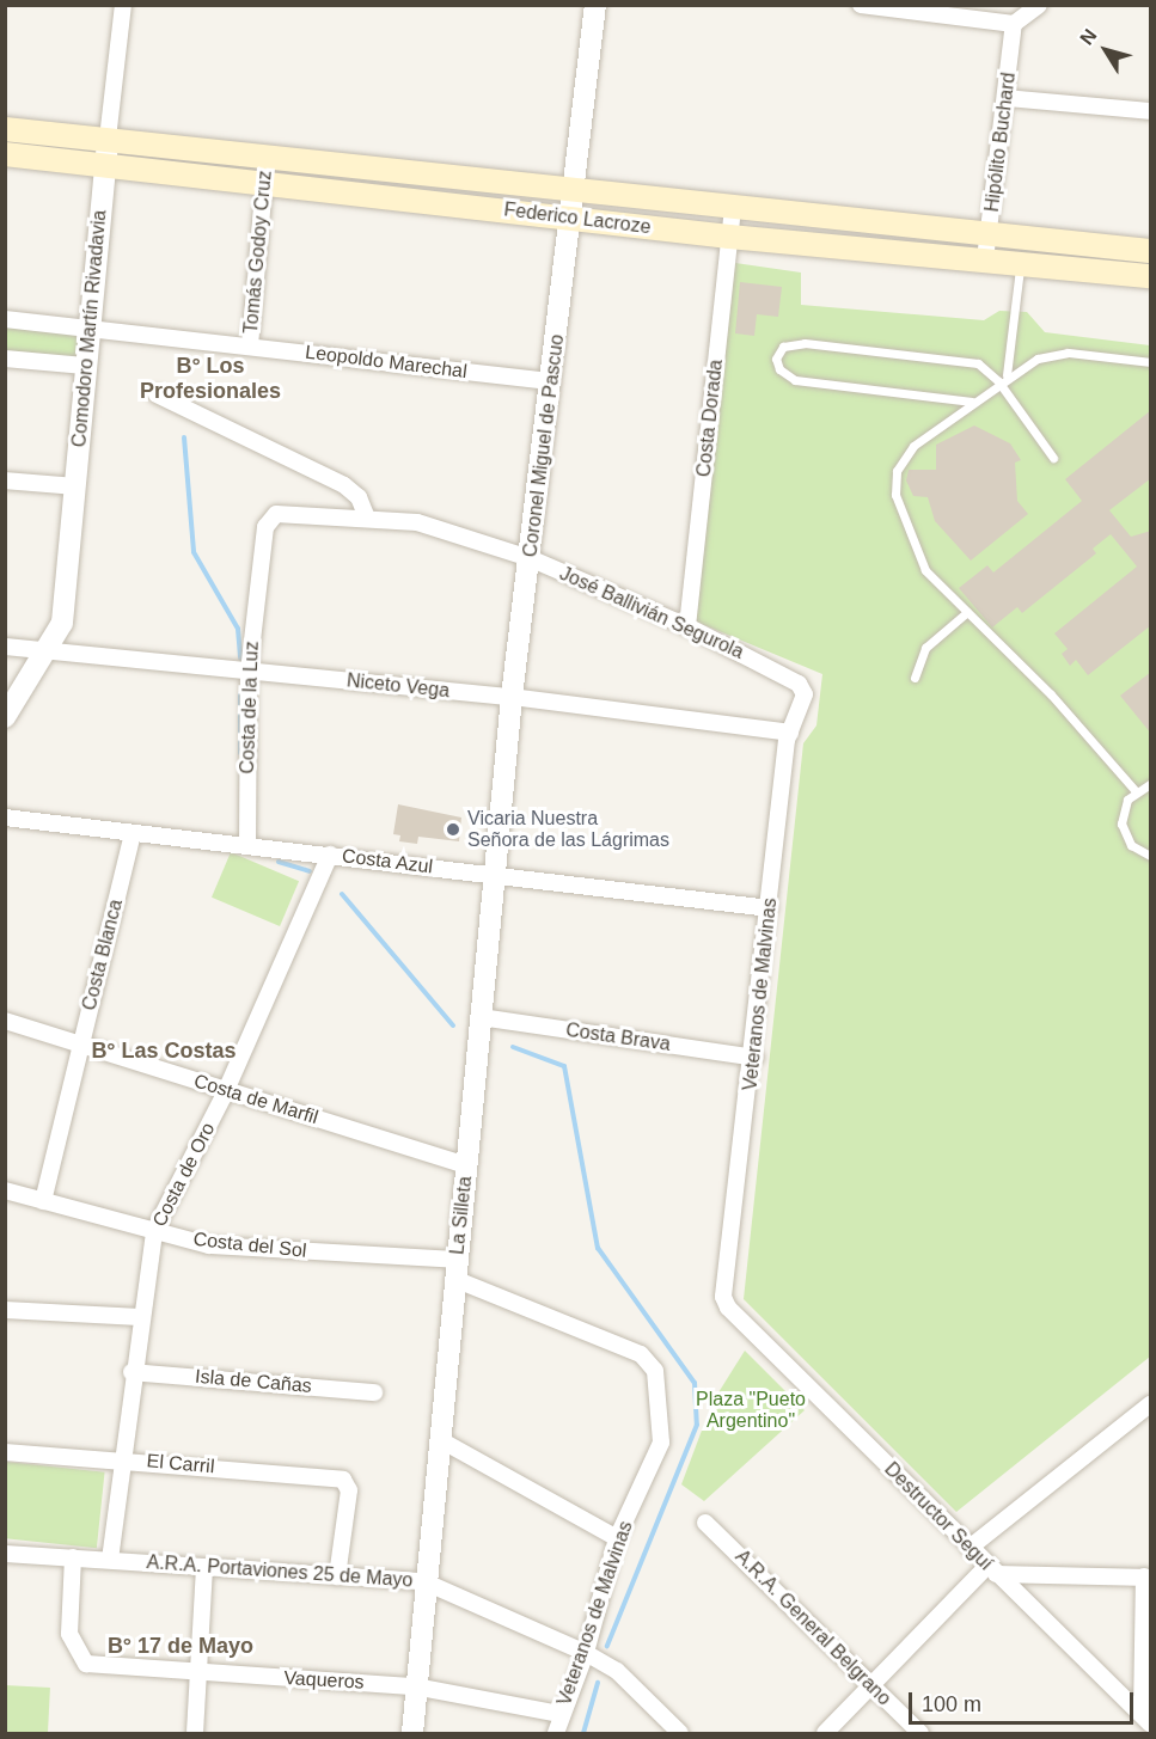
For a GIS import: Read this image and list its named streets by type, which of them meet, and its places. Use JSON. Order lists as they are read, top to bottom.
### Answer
{
  "streets": {
    "main road": ["Federico Lacroze"],
    "street": [
      "Hipólito Buchard",
      "Tomás Godoy Cruz",
      "Comodoro Martín Rivadavia",
      "Leopoldo Marechal",
      "Costa Dorada",
      "Coronel Miguel de Pascuo",
      "José Ballivián Segurola",
      "Niceto Vega",
      "Costa de la Luz",
      "Costa Azul",
      "Costa Blanca",
      "Veteranos de Malvinas",
      "Costa Brava",
      "Costa de Marfil",
      "Costa de Oro",
      "La Silleta",
      "Costa del Sol",
      "Isla de Cañas",
      "El Carril",
      "Destructor Seguí",
      "A.R.A. Portaviones 25 de Mayo",
      "A.R.A. General Belgrano",
      "Vaqueros"
    ]
  },
  "crossings": [
    ["Hipólito Buchard", "Federico Lacroze"],
    ["Federico Lacroze", "Tomás Godoy Cruz"],
    ["Federico Lacroze", "Comodoro Martín Rivadavia"],
    ["Federico Lacroze", "Costa Dorada"],
    ["Federico Lacroze", "Coronel Miguel de Pascuo"],
    ["Tomás Godoy Cruz", "Leopoldo Marechal"],
    ["Comodoro Martín Rivadavia", "Leopoldo Marechal"],
    ["Comodoro Martín Rivadavia", "Niceto Vega"],
    ["Leopoldo Marechal", "Coronel Miguel de Pascuo"],
    ["Costa Dorada", "José Ballivián Segurola"],
    ["Coronel Miguel de Pascuo", "José Ballivián Segurola"],
    ["Coronel Miguel de Pascuo", "Niceto Vega"],
    ["Coronel Miguel de Pascuo", "La Silleta"],
    ["José Ballivián Segurola", "Costa de la Luz"],
    ["José Ballivián Segurola", "Veteranos de Malvinas"],
    ["Niceto Vega", "Costa de la Luz"],
    ["Niceto Vega", "Veteranos de Malvinas"],
    ["Niceto Vega", "La Silleta"],
    ["Costa de la Luz", "Costa Azul"],
    ["Costa Azul", "Costa Blanca"],
    ["Costa Azul", "Veteranos de Malvinas"],
    ["Costa Azul", "Costa de Oro"],
    ["Costa Azul", "La Silleta"],
    ["Costa Blanca", "Costa de Marfil"],
    ["Costa Blanca", "Costa del Sol"],
    ["Veteranos de Malvinas", "Costa Brava"],
    ["Veteranos de Malvinas", "Costa del Sol"],
    ["Veteranos de Malvinas", "Destructor Seguí"],
    ["Veteranos de Malvinas", "A.R.A. Portaviones 25 de Mayo"],
    ["Veteranos de Malvinas", "Vaqueros"],
    ["Costa Brava", "La Silleta"],
    ["Costa de Marfil", "Costa de Oro"],
    ["Costa de Marfil", "La Silleta"],
    ["Costa de Oro", "Costa del Sol"],
    ["Costa de Oro", "Isla de Cañas"],
    ["Costa de Oro", "El Carril"],
    ["Costa de Oro", "A.R.A. Portaviones 25 de Mayo"],
    ["La Silleta", "Costa del Sol"],
    ["La Silleta", "A.R.A. Portaviones 25 de Mayo"],
    ["La Silleta", "Vaqueros"],
    ["El Carril", "A.R.A. Portaviones 25 de Mayo"],
    ["A.R.A. Portaviones 25 de Mayo", "Vaqueros"]
  ],
  "districts": ["B° Los Profesionales", "B° Las Costas", "B° 17 de Mayo"],
  "parks": ["Plaza \"Pueto Argentino\""],
  "places": ["Vicaria Nuestra Señora de las Lágrimas"],
  "scale_bar": "100 m",
  "north": "top left"
}
